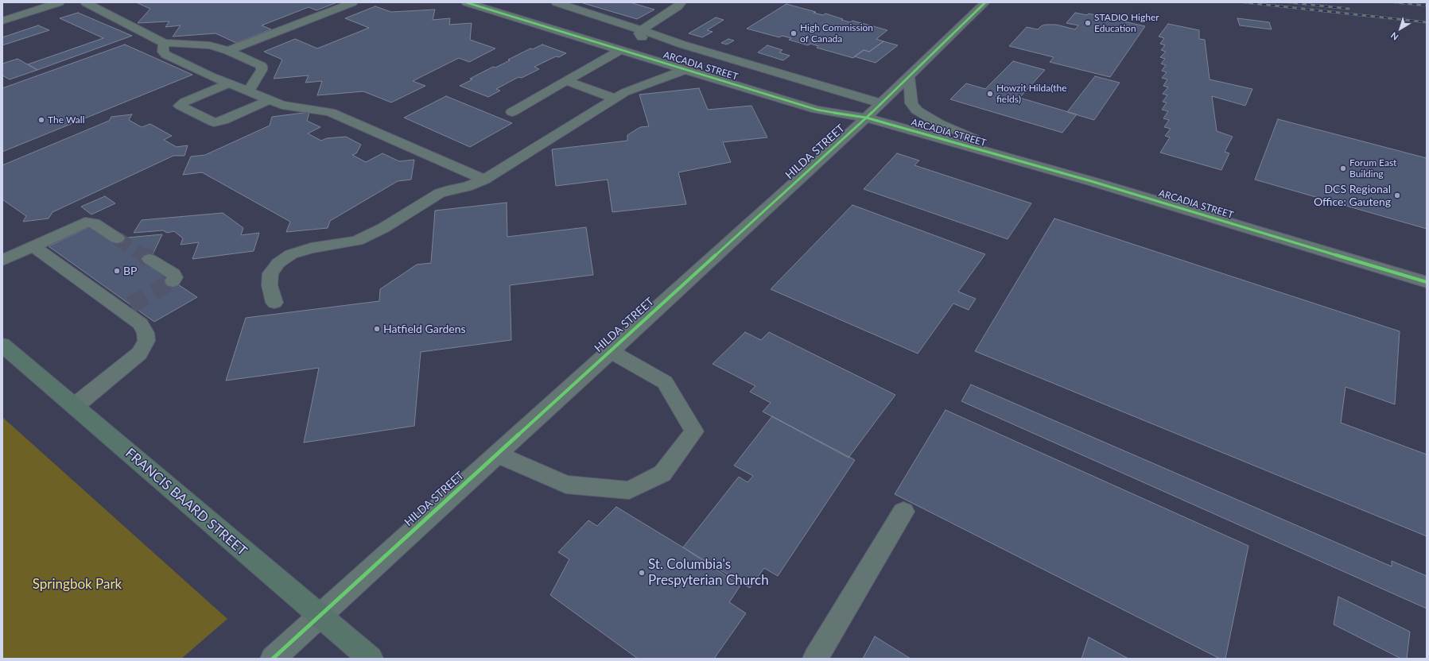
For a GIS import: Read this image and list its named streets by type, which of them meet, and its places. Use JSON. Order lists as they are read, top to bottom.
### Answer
{
  "streets": {
    "main road": ["FRANCIS BAARD STREET"],
    "street": ["ARCADIA STREET", "HILDA STREET"]
  },
  "crossings": [
    ["ARCADIA STREET", "HILDA STREET"],
    ["HILDA STREET", "FRANCIS BAARD STREET"]
  ],
  "parks": ["Springbok Park"],
  "places": [
    "STADIO Higher Education",
    "High Commission of Canada",
    "Howzit Hilda(the fields)",
    "The Wall",
    "Forum East Building",
    "DCS Regional Office: Gauteng",
    "BP",
    "Hatfield Gardens",
    "St. Columbia's Prespyterian Church"
  ],
  "north": "bottom left"
}
